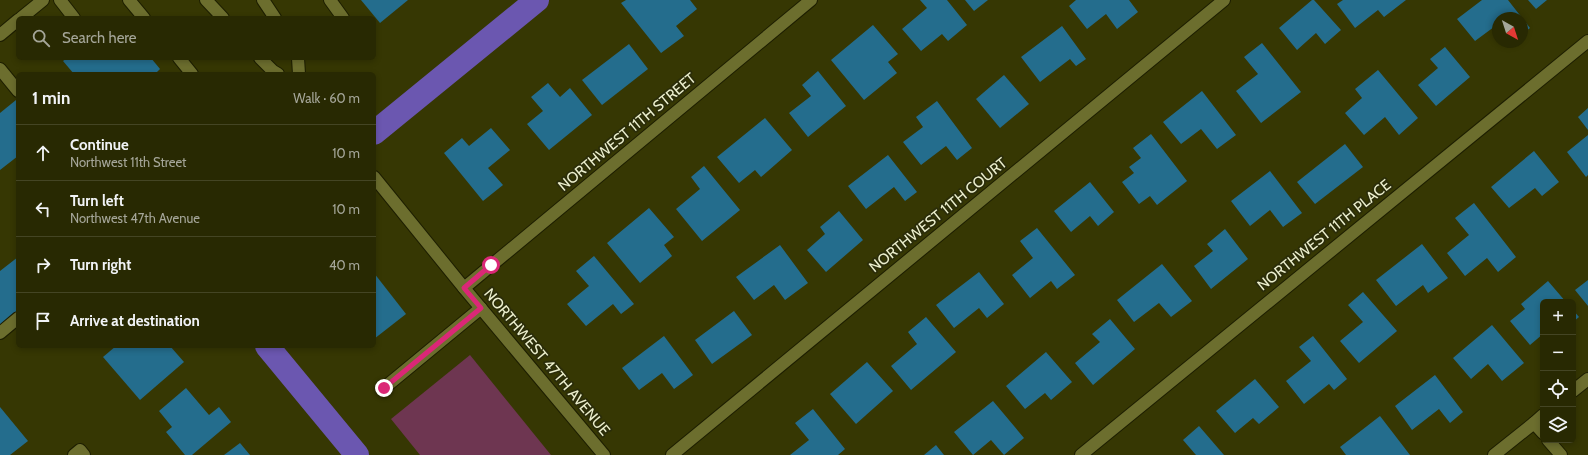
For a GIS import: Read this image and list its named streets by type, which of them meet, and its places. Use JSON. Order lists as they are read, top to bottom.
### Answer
{
  "streets": {
    "street": [
      "NORTHWEST 11TH STREET",
      "NORTHWEST 11TH COURT",
      "NORTHWEST 11TH PLACE",
      "NORTHWEST 47TH AVENUE"
    ]
  },
  "crossings": [
    ["NORTHWEST 11TH STREET", "NORTHWEST 47TH AVENUE"]
  ],
  "north": "bottom right",
  "page": {
    "search": "Search here",
    "heading": ["1 min", "Walk · 60 m"],
    "list": [
      ["Continue", "Northwest 11th Street", "10 m"],
      ["Turn left", "Northwest 47th Avenue", "10 m"],
      ["Turn right", "40 m"],
      "Arrive at destination"
    ],
    "map_buttons": ["+", "−"]
  }
}
